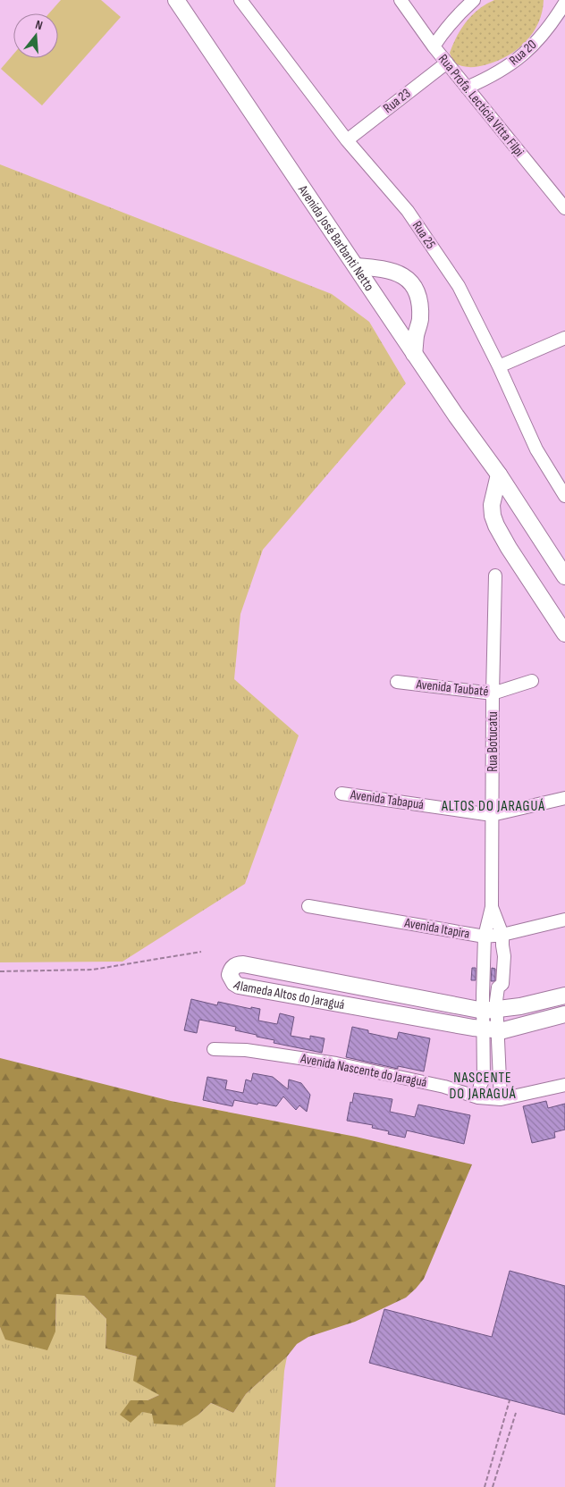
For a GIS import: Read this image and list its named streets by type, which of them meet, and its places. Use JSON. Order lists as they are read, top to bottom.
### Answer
{
  "streets": {
    "street": [
      "Rua 20",
      "Rua 23",
      "Rua Profa. Lectícia Vitta Filpi",
      "Rua 25",
      "Avenida José Barbanti Netto",
      "Avenida Taubaté",
      "Rua Botucatu",
      "Avenida Tabapuá",
      "Avenida Itapira",
      "Alameda Altos do Jaraguá",
      "Avenida Nascente do Jaraguá"
    ]
  },
  "crossings": [
    ["Rua 20", "Rua Profa. Lectícia Vitta Filpi"],
    ["Rua 23", "Rua Profa. Lectícia Vitta Filpi"],
    ["Rua 23", "Rua 25"],
    ["Avenida Taubaté", "Rua Botucatu"],
    ["Rua Botucatu", "Avenida Tabapuá"],
    ["Rua Botucatu", "Avenida Itapira"],
    ["Rua Botucatu", "Alameda Altos do Jaraguá"]
  ],
  "districts": ["ALTOS DO JARAGUÁ", "NASCENTE DO JARAGUÁ"],
  "north": "top"
}
